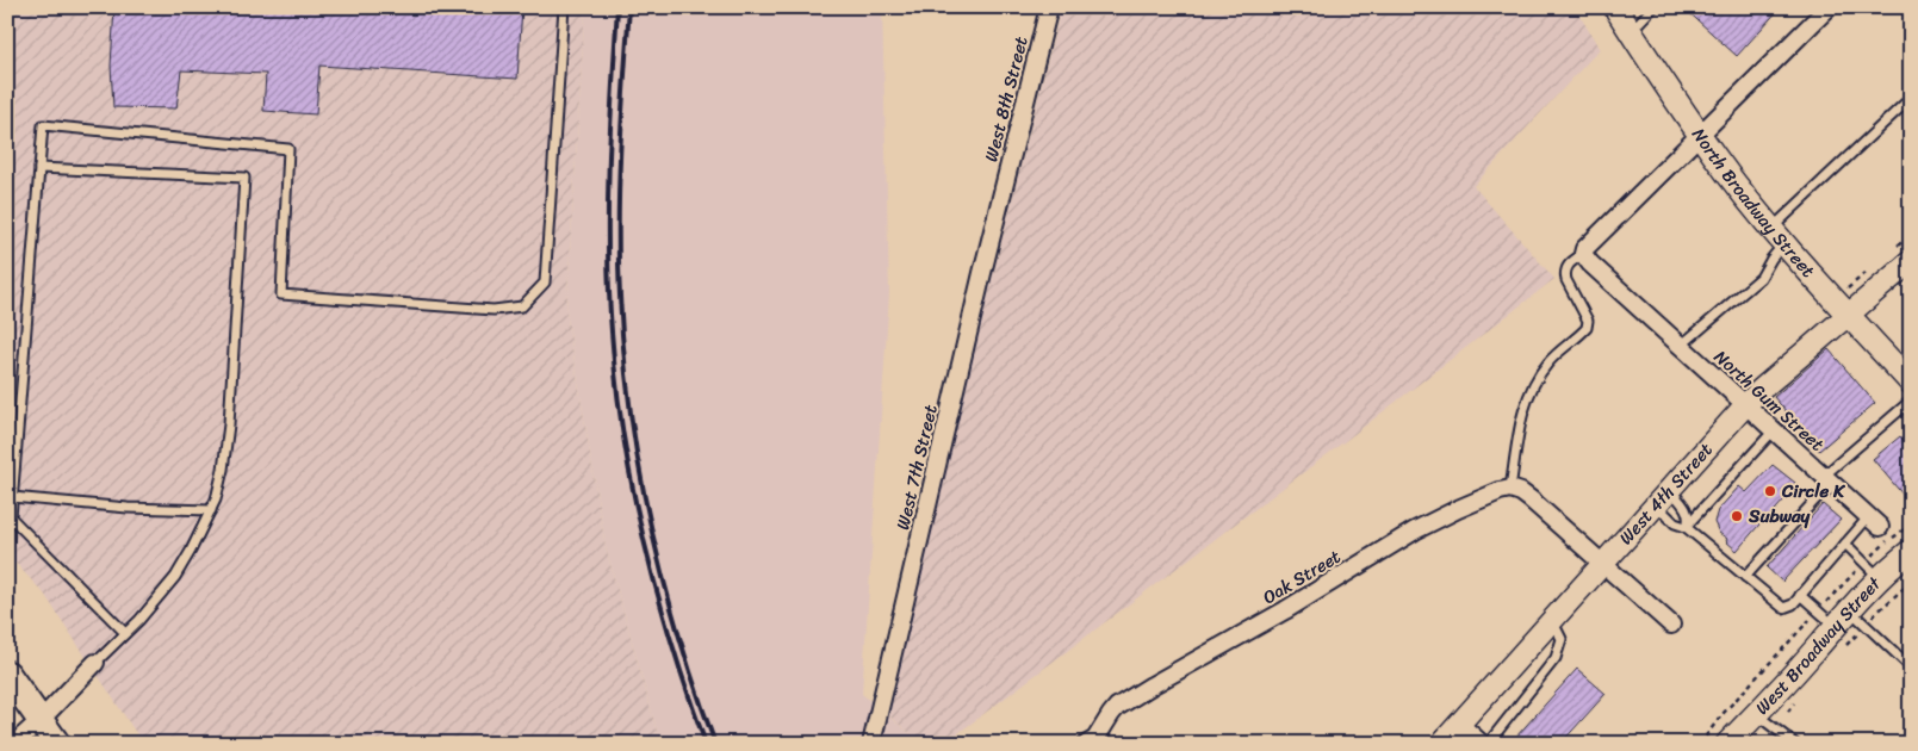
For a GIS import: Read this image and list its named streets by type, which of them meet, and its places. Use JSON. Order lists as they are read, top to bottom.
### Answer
{
  "streets": {
    "main road": ["North Broadway Street", "West Broadway Street"],
    "street": [
      "West 8th Street",
      "North Gum Street",
      "West 7th Street",
      "West 4th Street",
      "Oak Street"
    ]
  },
  "crossings": [
    ["West 8th Street", "West 7th Street"],
    ["North Broadway Street", "West 4th Street"],
    ["North Gum Street", "West 4th Street"]
  ],
  "places": ["Circle K", "Subway"]
}
